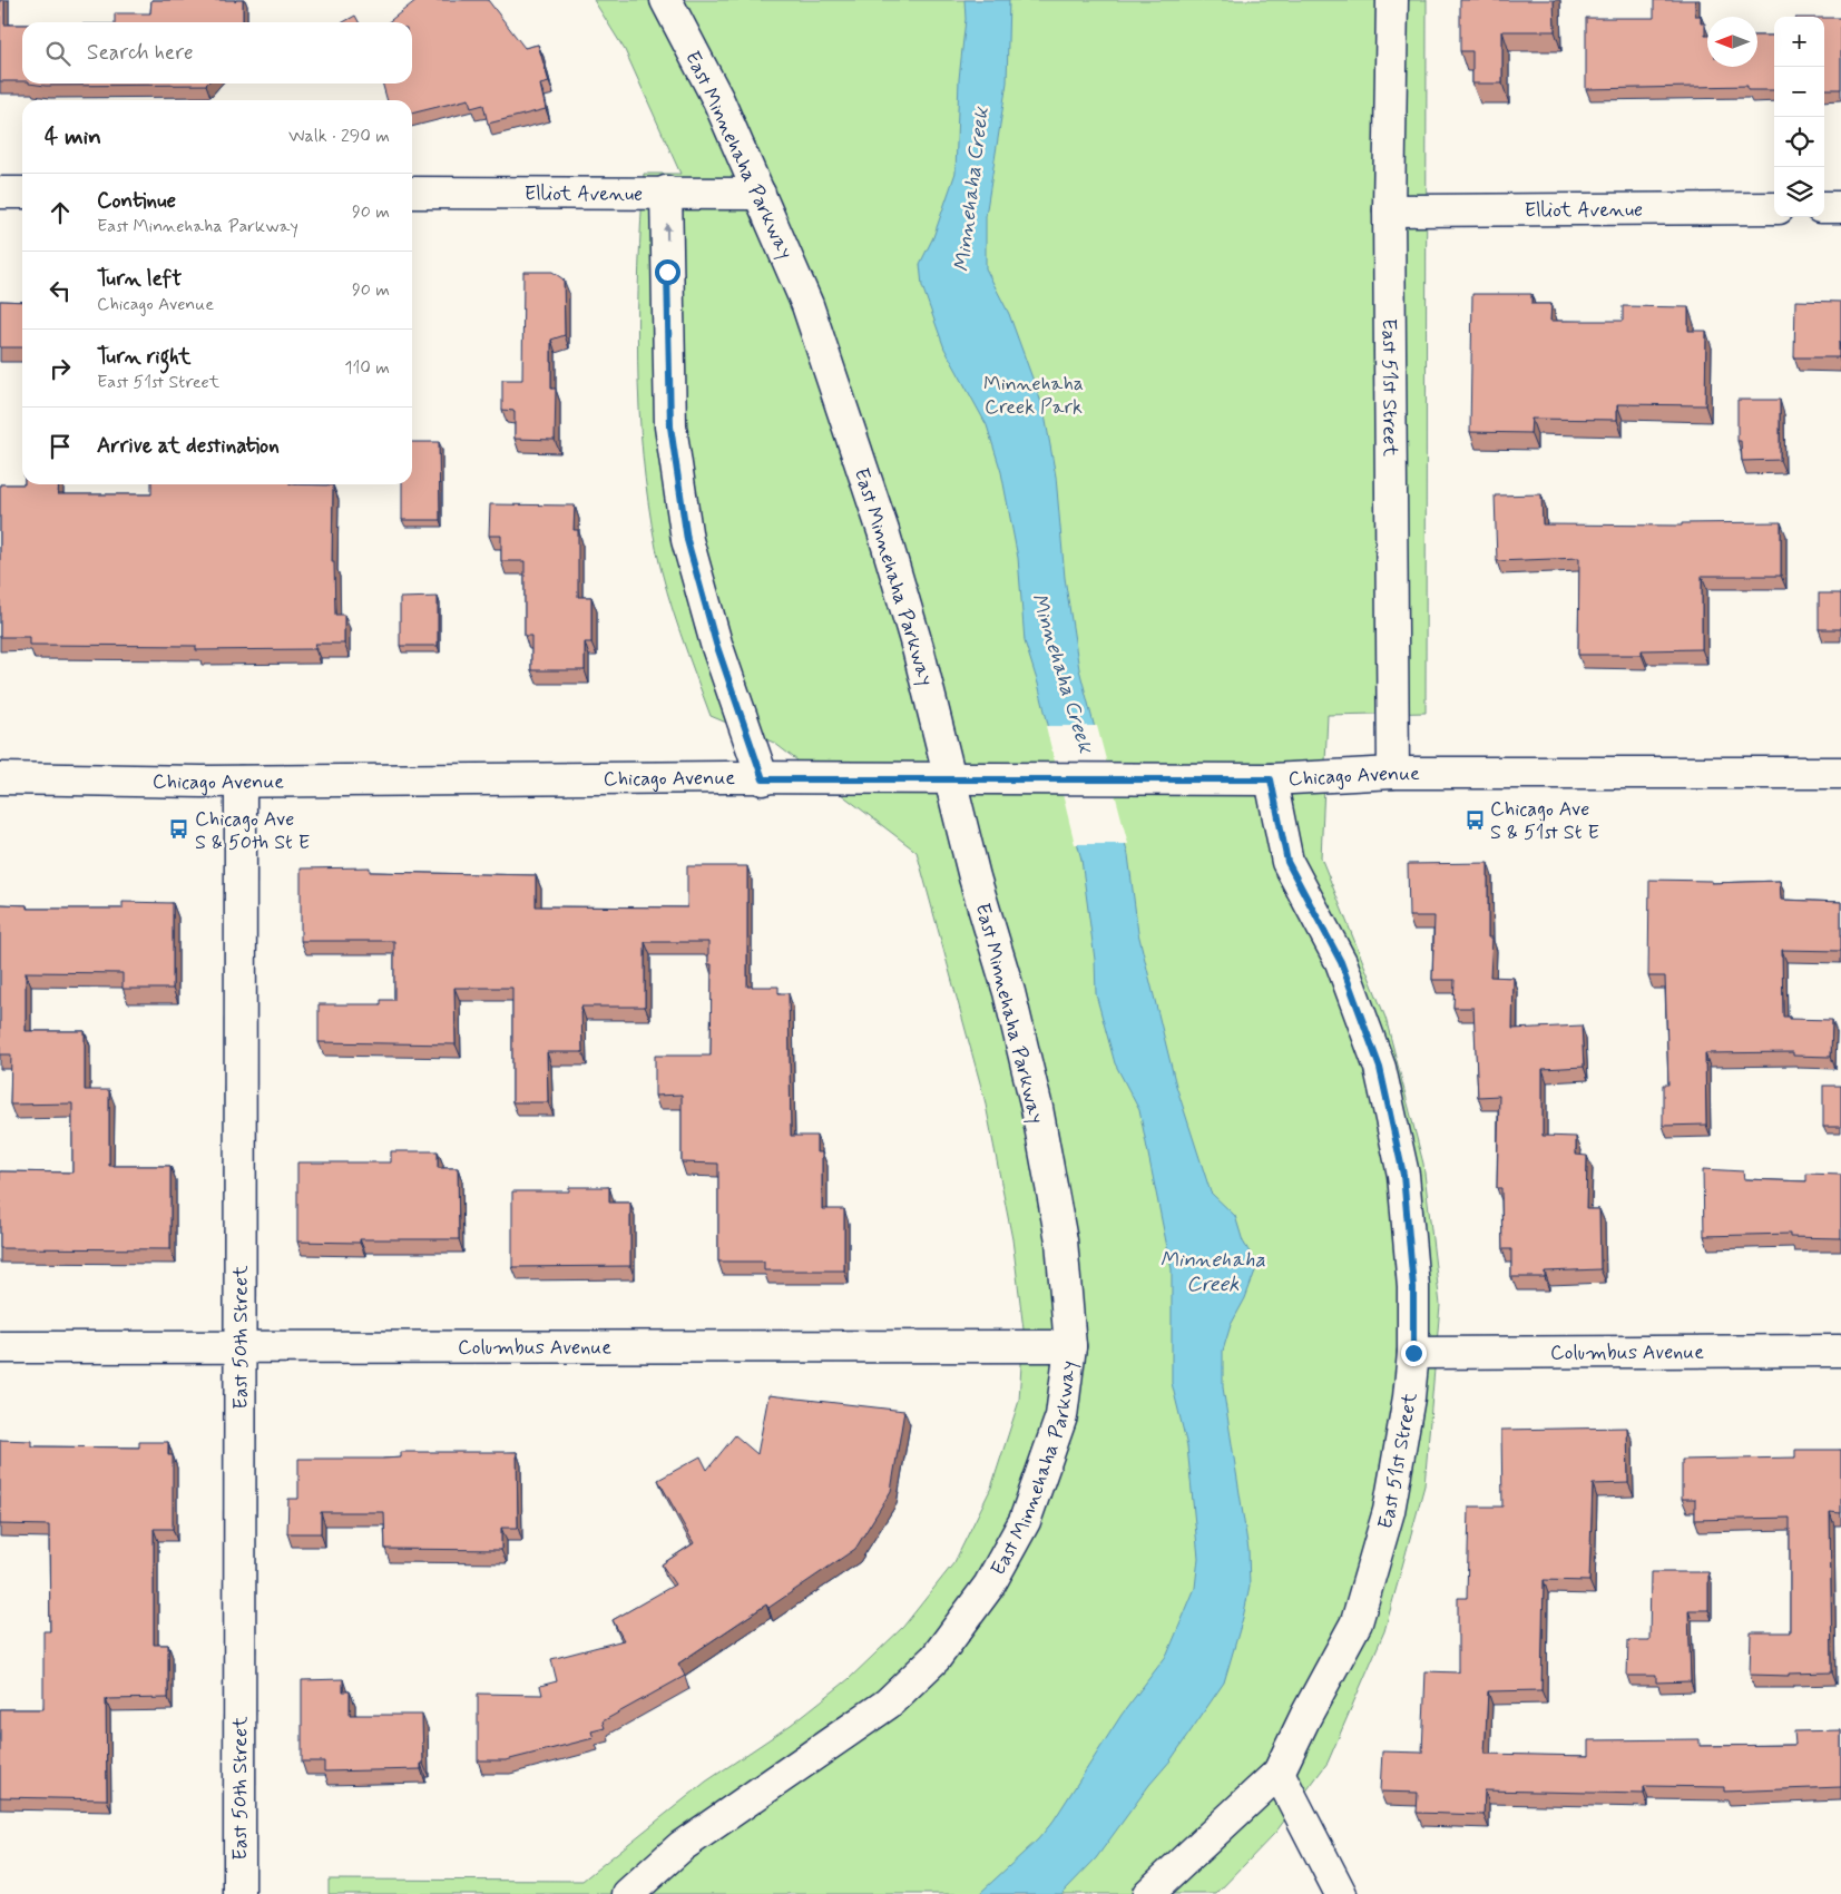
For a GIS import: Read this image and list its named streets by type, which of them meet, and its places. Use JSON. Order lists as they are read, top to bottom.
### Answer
{
  "streets": {
    "street": [
      "East Minnehaha Parkway",
      "Elliot Avenue",
      "East 51st Street",
      "Chicago Avenue",
      "East 50th Street",
      "Columbus Avenue"
    ]
  },
  "crossings": [
    ["East Minnehaha Parkway", "Elliot Avenue"],
    ["East Minnehaha Parkway", "Chicago Avenue"],
    ["East Minnehaha Parkway", "Columbus Avenue"],
    ["Elliot Avenue", "East 51st Street"],
    ["East 51st Street", "Chicago Avenue"],
    ["East 51st Street", "Columbus Avenue"],
    ["Chicago Avenue", "East 50th Street"],
    ["East 50th Street", "Columbus Avenue"]
  ],
  "water": ["Minnehaha Creek"],
  "parks": ["Minnehaha Creek Park"],
  "places": {
    "bus stop": ["Chicago Ave S & 51st St E", "Chicago Ave S & 50th St E"]
  },
  "north": "left",
  "page": {
    "map_buttons": ["+", "−"],
    "search": "Search here",
    "heading": ["4 min", "Walk · 290 m"],
    "list": [
      ["Continue", "East Minnehaha Parkway", "90 m"],
      ["Turn left", "Chicago Avenue", "90 m"],
      ["Turn right", "East 51st Street", "110 m"],
      "Arrive at destination"
    ]
  }
}
